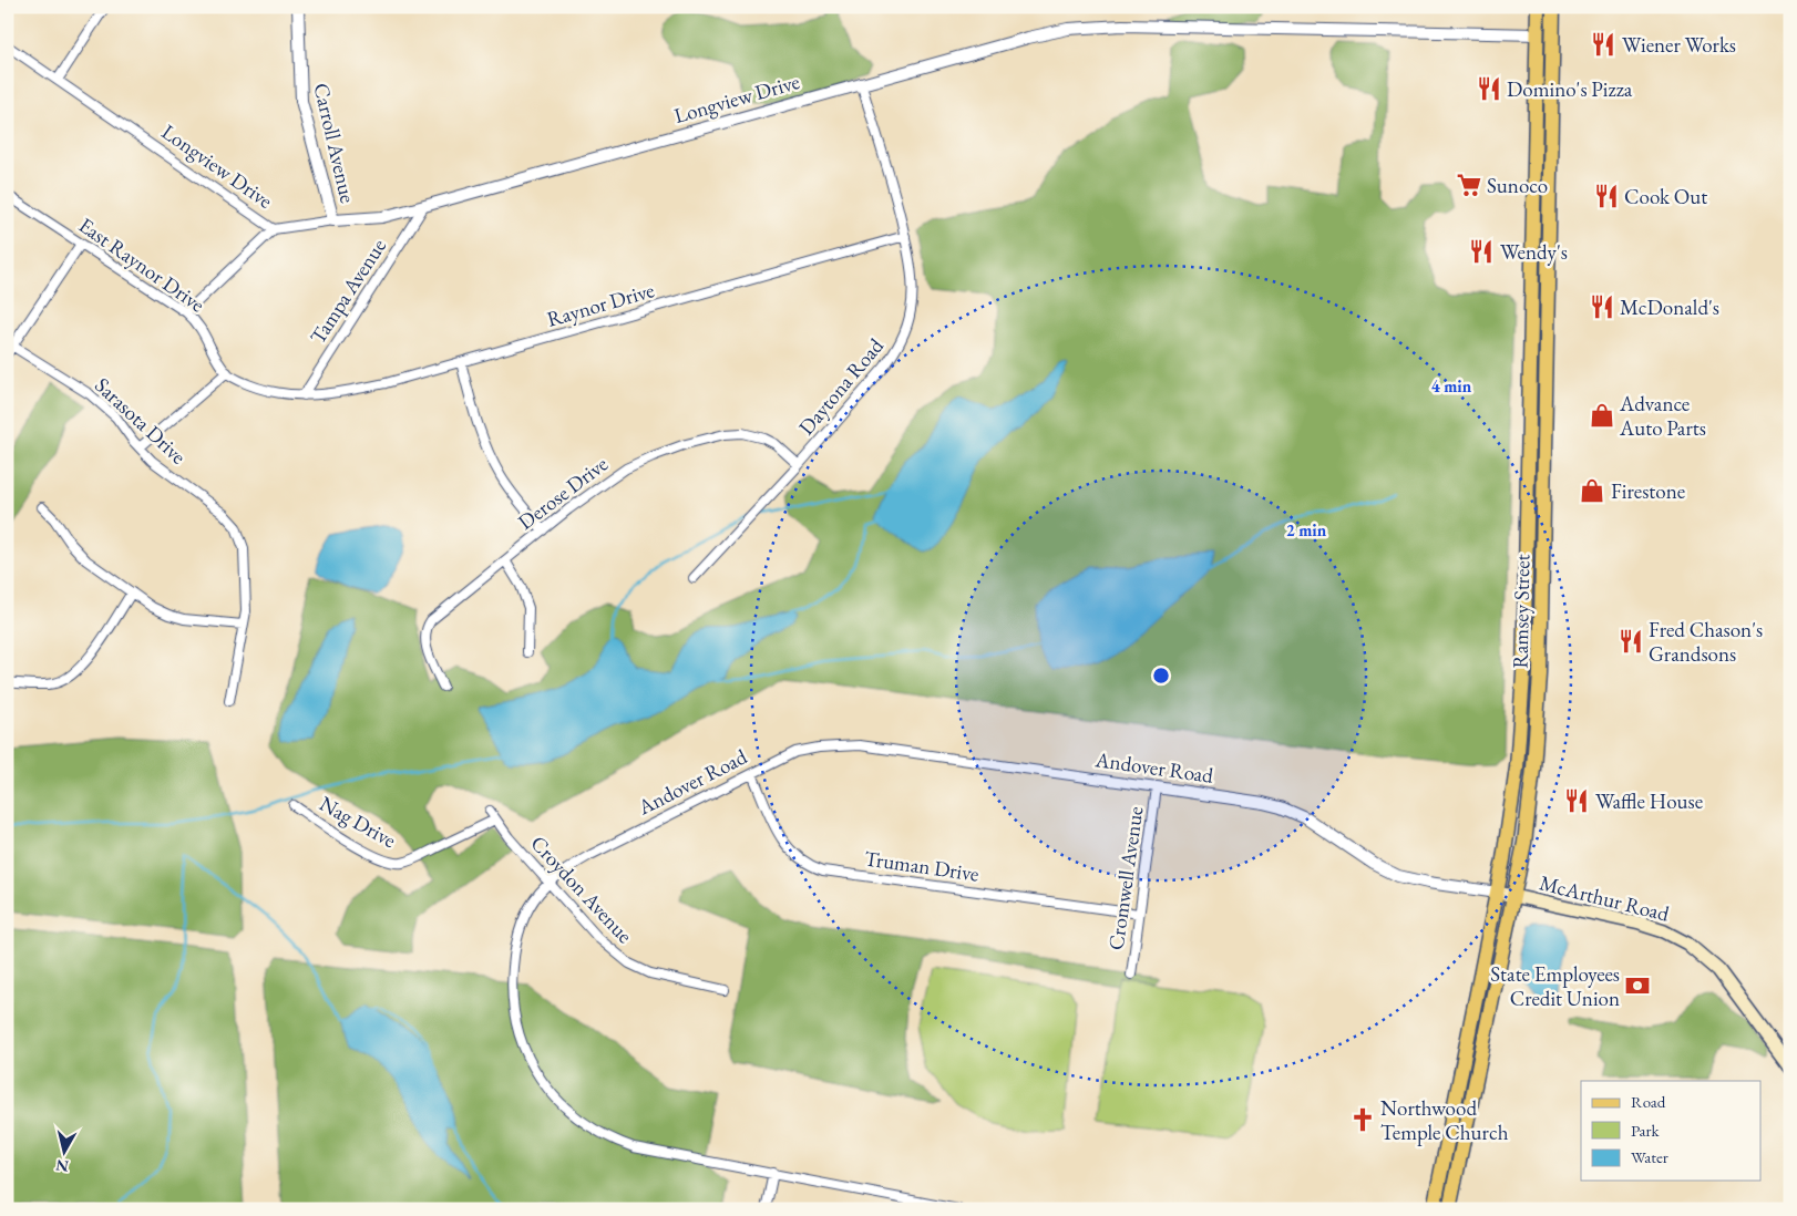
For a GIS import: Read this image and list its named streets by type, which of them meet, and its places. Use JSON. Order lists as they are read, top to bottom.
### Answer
{
  "streets": {
    "main road": ["Ramsey Street", "McArthur Road"],
    "street": [
      "Longview Drive",
      "Carroll Avenue",
      "East Raynor Drive",
      "Tampa Avenue",
      "Raynor Drive",
      "Daytona Road",
      "Sarasota Drive",
      "Derose Drive",
      "Andover Road",
      "Nag Drive",
      "Truman Drive",
      "Cromwell Avenue",
      "Croydon Avenue"
    ]
  },
  "crossings": [
    ["Longview Drive", "Carroll Avenue"],
    ["Longview Drive", "Tampa Avenue"],
    ["Longview Drive", "Daytona Road"],
    ["Longview Drive", "Ramsey Street"],
    ["Tampa Avenue", "Raynor Drive"],
    ["Raynor Drive", "Daytona Road"],
    ["Daytona Road", "Derose Drive"],
    ["Ramsey Street", "Andover Road"],
    ["Ramsey Street", "McArthur Road"],
    ["Andover Road", "Truman Drive"],
    ["Andover Road", "Cromwell Avenue"],
    ["Andover Road", "Croydon Avenue"],
    ["Andover Road", "McArthur Road"],
    ["Nag Drive", "Croydon Avenue"],
    ["Truman Drive", "Cromwell Avenue"]
  ],
  "places": {
    "restaurant": [
      "Wiener Works",
      "Domino's Pizza",
      "Cook Out",
      "Wendy's",
      "McDonald's",
      "Fred Chason's Grandsons",
      "Waffle House"
    ],
    "supermarket": ["Sunoco"],
    "shop": ["Advance Auto Parts", "Firestone"],
    "bank": ["State Employees Credit Union"],
    "church": ["Northwood Temple Church"]
  },
  "legend": ["Road", "Park", "Water"],
  "north": "bottom",
  "rings": ["4 min", "2 min"]
}
